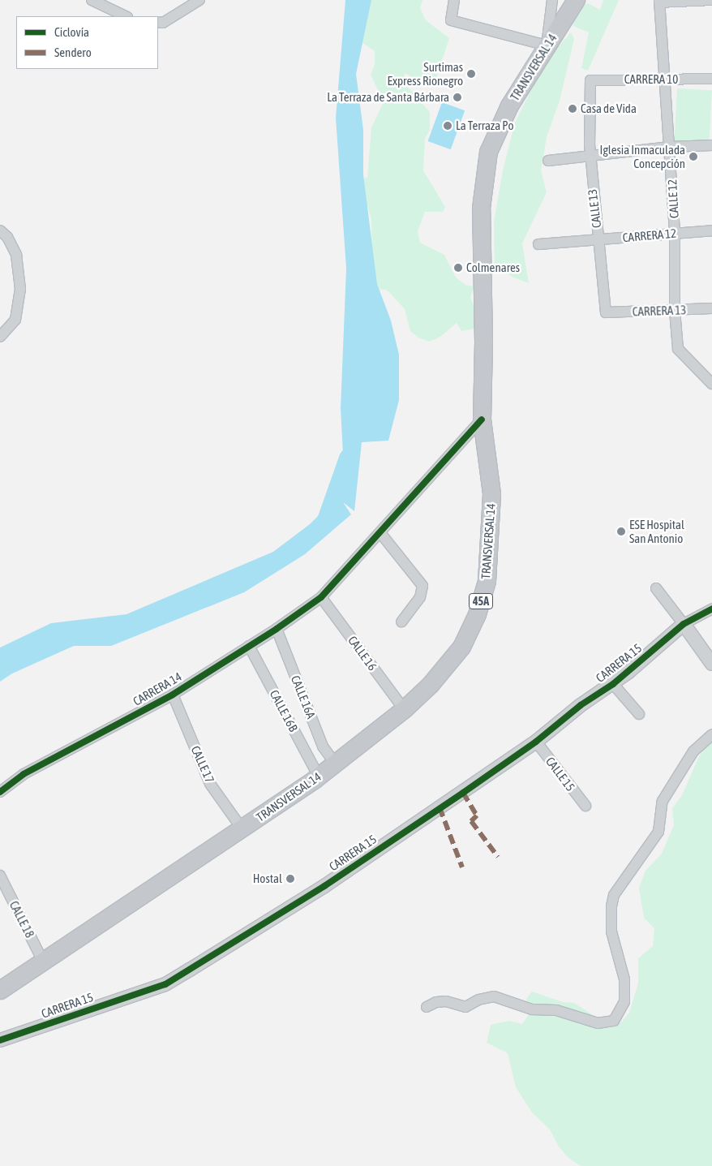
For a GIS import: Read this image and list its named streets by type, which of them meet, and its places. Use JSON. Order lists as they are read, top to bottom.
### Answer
{
  "streets": {
    "highway": ["TRANSVERSAL 14", "45A"],
    "street": [
      "CARRERA 10",
      "CALLE 12",
      "CALLE 13",
      "CARRERA 12",
      "CARRERA 13",
      "CALLE 16",
      "CARRERA 15",
      "CARRERA 14",
      "CALLE 16A",
      "CALLE 16B",
      "CALLE 17",
      "CALLE 15",
      "CALLE 18"
    ]
  },
  "crossings": [
    ["TRANSVERSAL 14", "CALLE 16"],
    ["TRANSVERSAL 14", "CARRERA 14"],
    ["TRANSVERSAL 14", "CALLE 16A"],
    ["TRANSVERSAL 14", "CALLE 16B"],
    ["TRANSVERSAL 14", "CALLE 17"],
    ["TRANSVERSAL 14", "CALLE 18"],
    ["CARRERA 10", "CALLE 12"],
    ["CARRERA 10", "CALLE 13"],
    ["CALLE 12", "CARRERA 12"],
    ["CALLE 12", "CARRERA 13"],
    ["CALLE 13", "CARRERA 12"],
    ["CALLE 13", "CARRERA 13"],
    ["CALLE 16", "CARRERA 14"],
    ["CARRERA 15", "CALLE 15"],
    ["CARRERA 14", "CALLE 16A"],
    ["CARRERA 14", "CALLE 16B"],
    ["CARRERA 14", "CALLE 17"]
  ],
  "places": [
    "Surtimas Express Rionegro",
    "La Terraza de Santa Bárbara",
    "Casa de Vida",
    "La Terraza Po",
    "Iglesia Inmaculada Concepción",
    "Colmenares",
    "ESE Hospital San Antonio",
    "Hostal"
  ],
  "legend": ["Ciclovía", "Sendero"]
}
